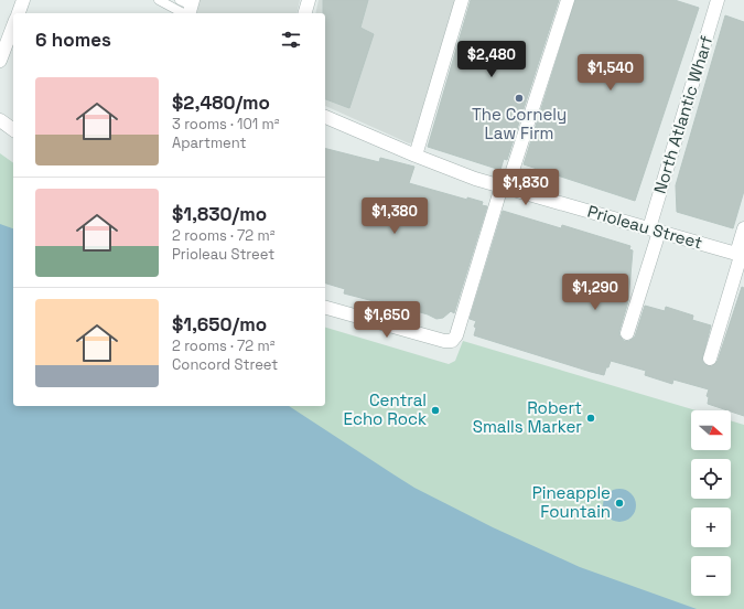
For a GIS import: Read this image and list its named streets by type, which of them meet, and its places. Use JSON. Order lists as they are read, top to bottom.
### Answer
{
  "streets": {
    "street": ["North Atlantic Wharf", "Prioleau Street"]
  },
  "crossings": [
    ["North Atlantic Wharf", "Prioleau Street"]
  ],
  "places": [
    "The Cornely Law Firm",
    "Central Echo Rock",
    "Robert Smalls Marker",
    "Pineapple Fountain"
  ],
  "north": "right",
  "page": {
    "heading": "6 homes",
    "price": [
      "$2,480",
      "$1,540",
      "$1,830",
      "$1,380",
      "$1,290",
      "$1,650"
    ],
    "list": [
      {
        "name": "$2,480/mo",
        "note": "3 rooms · 101 m² · Apartment"
      },
      {
        "name": "$1,830/mo",
        "note": "2 rooms · 72 m² · Prioleau Street"
      },
      {
        "name": "$1,650/mo",
        "note": "2 rooms · 72 m² · Concord Street"
      }
    ],
    "map_buttons": ["+", "−"]
  }
}
